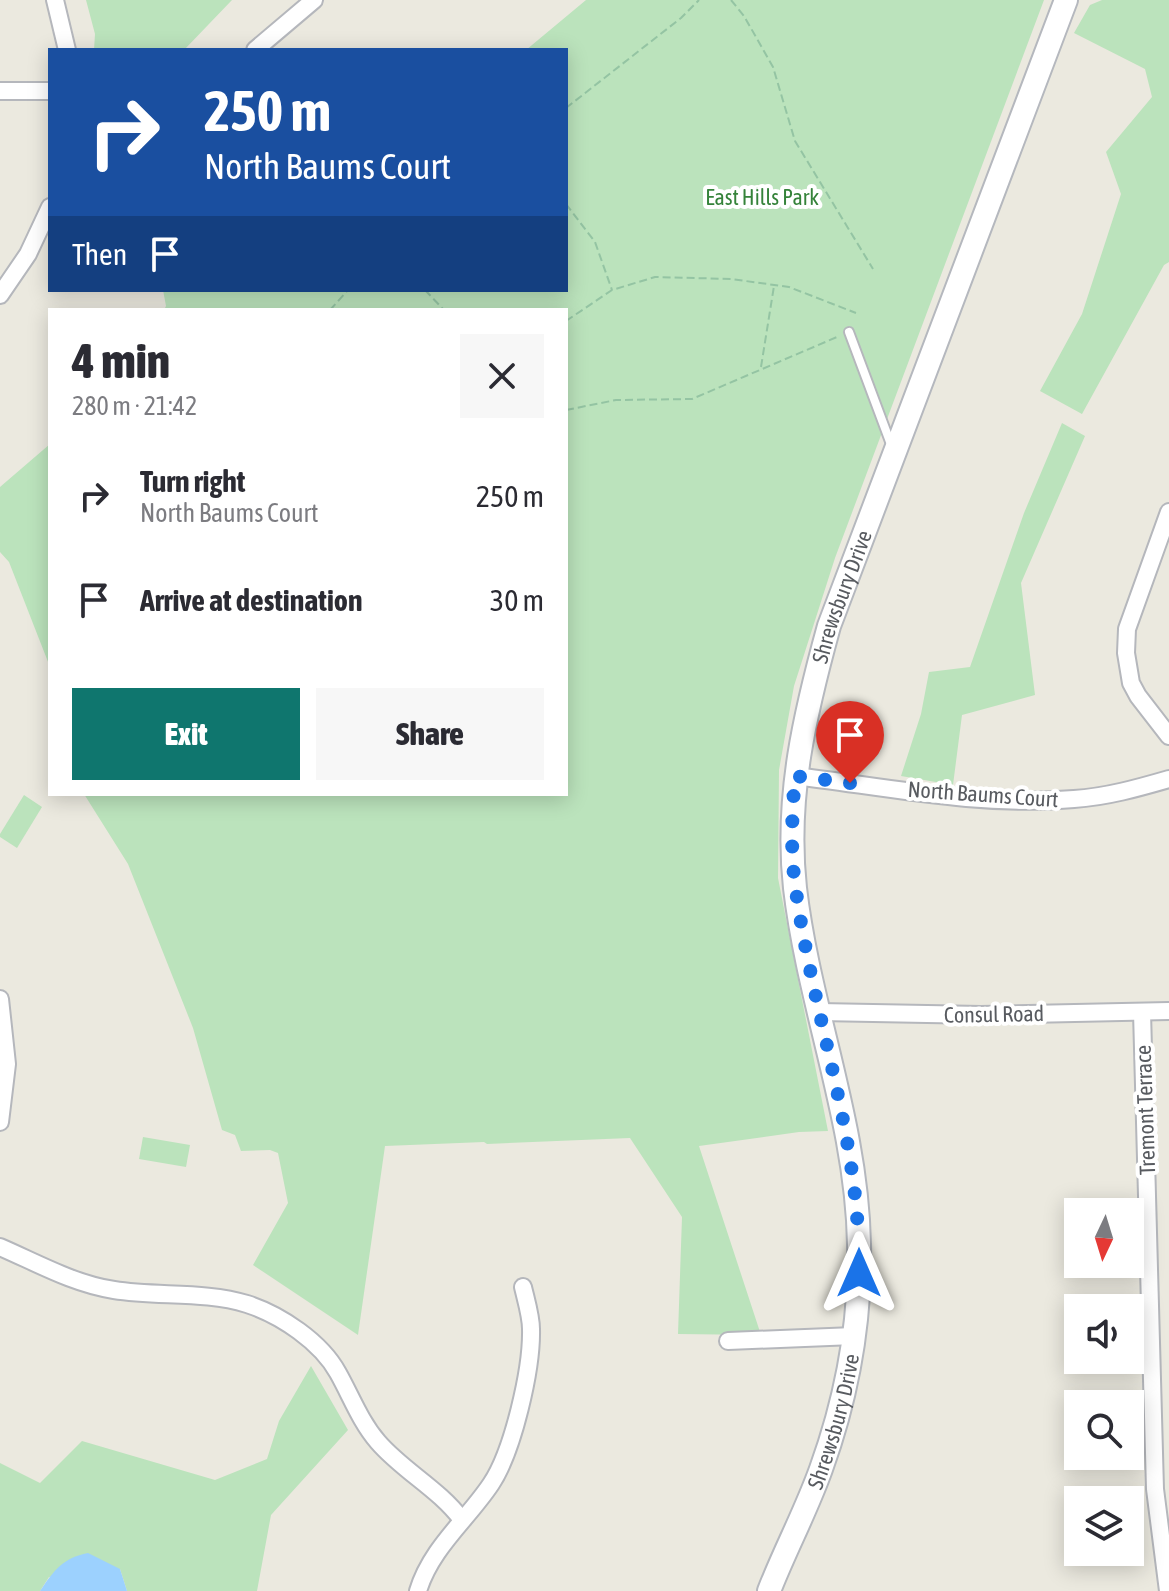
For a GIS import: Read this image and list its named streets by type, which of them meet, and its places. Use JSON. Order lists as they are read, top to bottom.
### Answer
{
  "streets": {
    "main road": ["Shrewsbury Drive"],
    "street": ["North Baums Court", "Consul Road", "Tremont Terrace"]
  },
  "crossings": [
    ["Shrewsbury Drive", "North Baums Court"],
    ["Shrewsbury Drive", "Consul Road"],
    ["Consul Road", "Tremont Terrace"]
  ],
  "parks": ["East Hills Park"],
  "north": "bottom",
  "page": {
    "turn": ["250 m", "North Baums Court"],
    "then": "Then",
    "heading": ["4 min", "280 m · 21:42"],
    "list": [
      {
        "name": "Turn right",
        "note": "North Baums Court",
        "value": "250 m"
      },
      {
        "name": "Arrive at destination",
        "value": "30 m"
      }
    ],
    "buttons": ["Exit", "Share"]
  }
}
